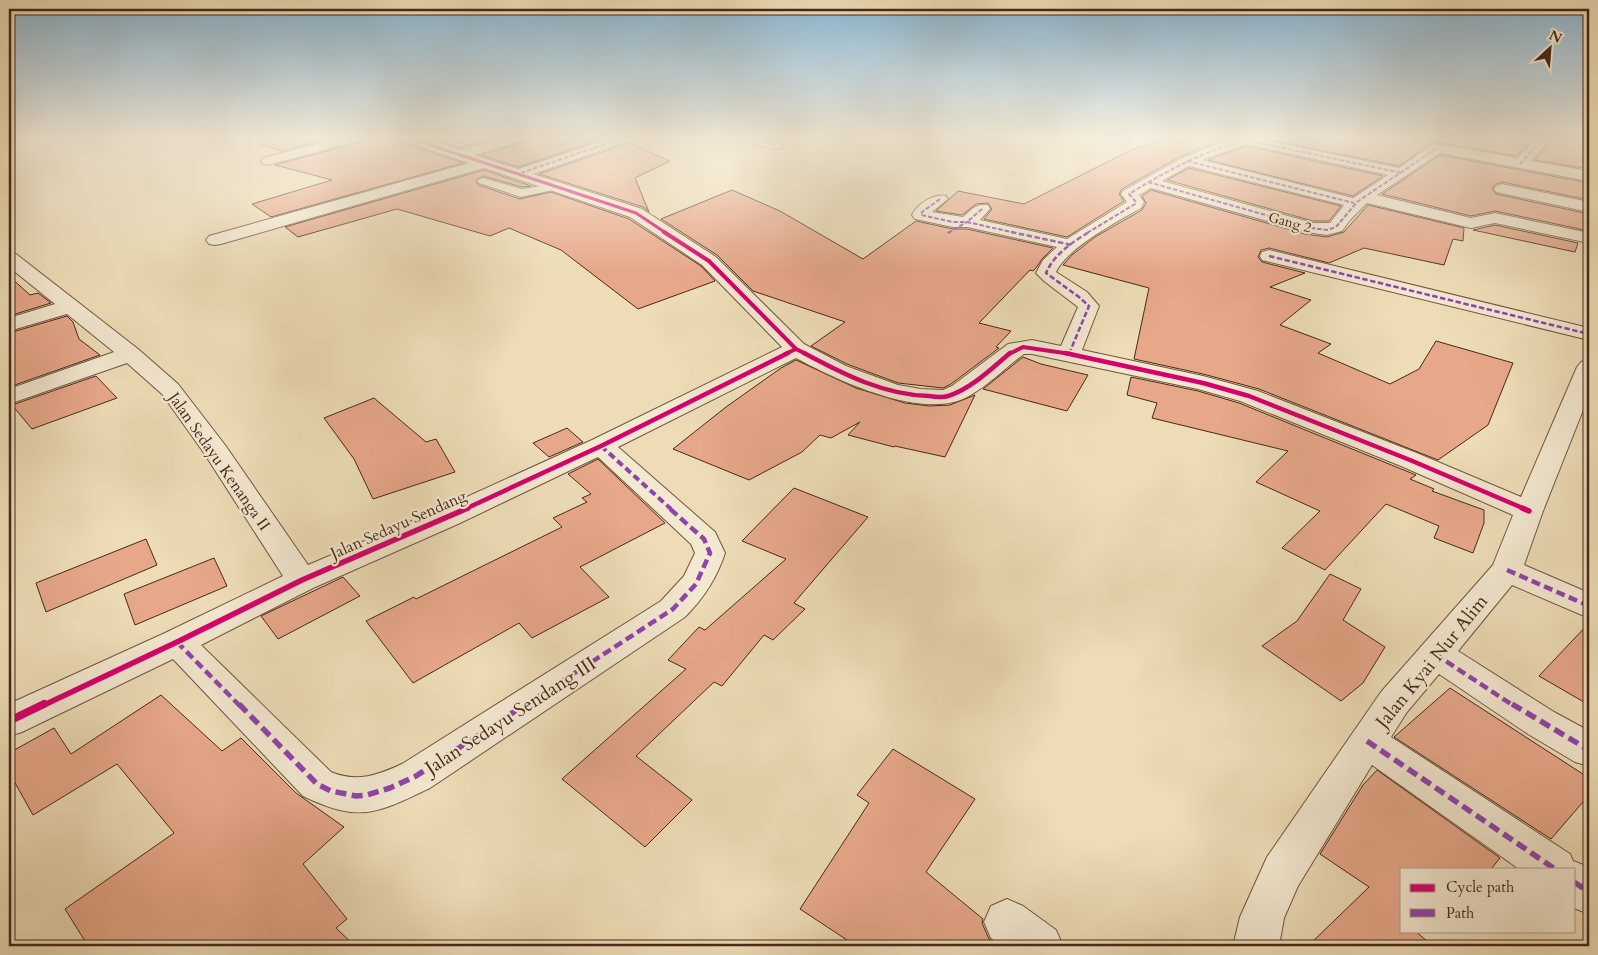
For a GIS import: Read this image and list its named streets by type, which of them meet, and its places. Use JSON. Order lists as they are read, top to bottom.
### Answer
{
  "streets": {
    "street": [
      "Gang 2",
      "Jalan Sedayu Kenanga II",
      "Jalan Sedayu Sendang",
      "Jalan Kyai Nur Alim",
      "Jalan Sedayu Sendang III"
    ]
  },
  "crossings": [
    ["Jalan Sedayu Kenanga II", "Jalan Sedayu Sendang"],
    ["Jalan Sedayu Sendang", "Jalan Sedayu Sendang III"]
  ],
  "legend": ["Cycle path", "Path"],
  "north": "top right"
}
